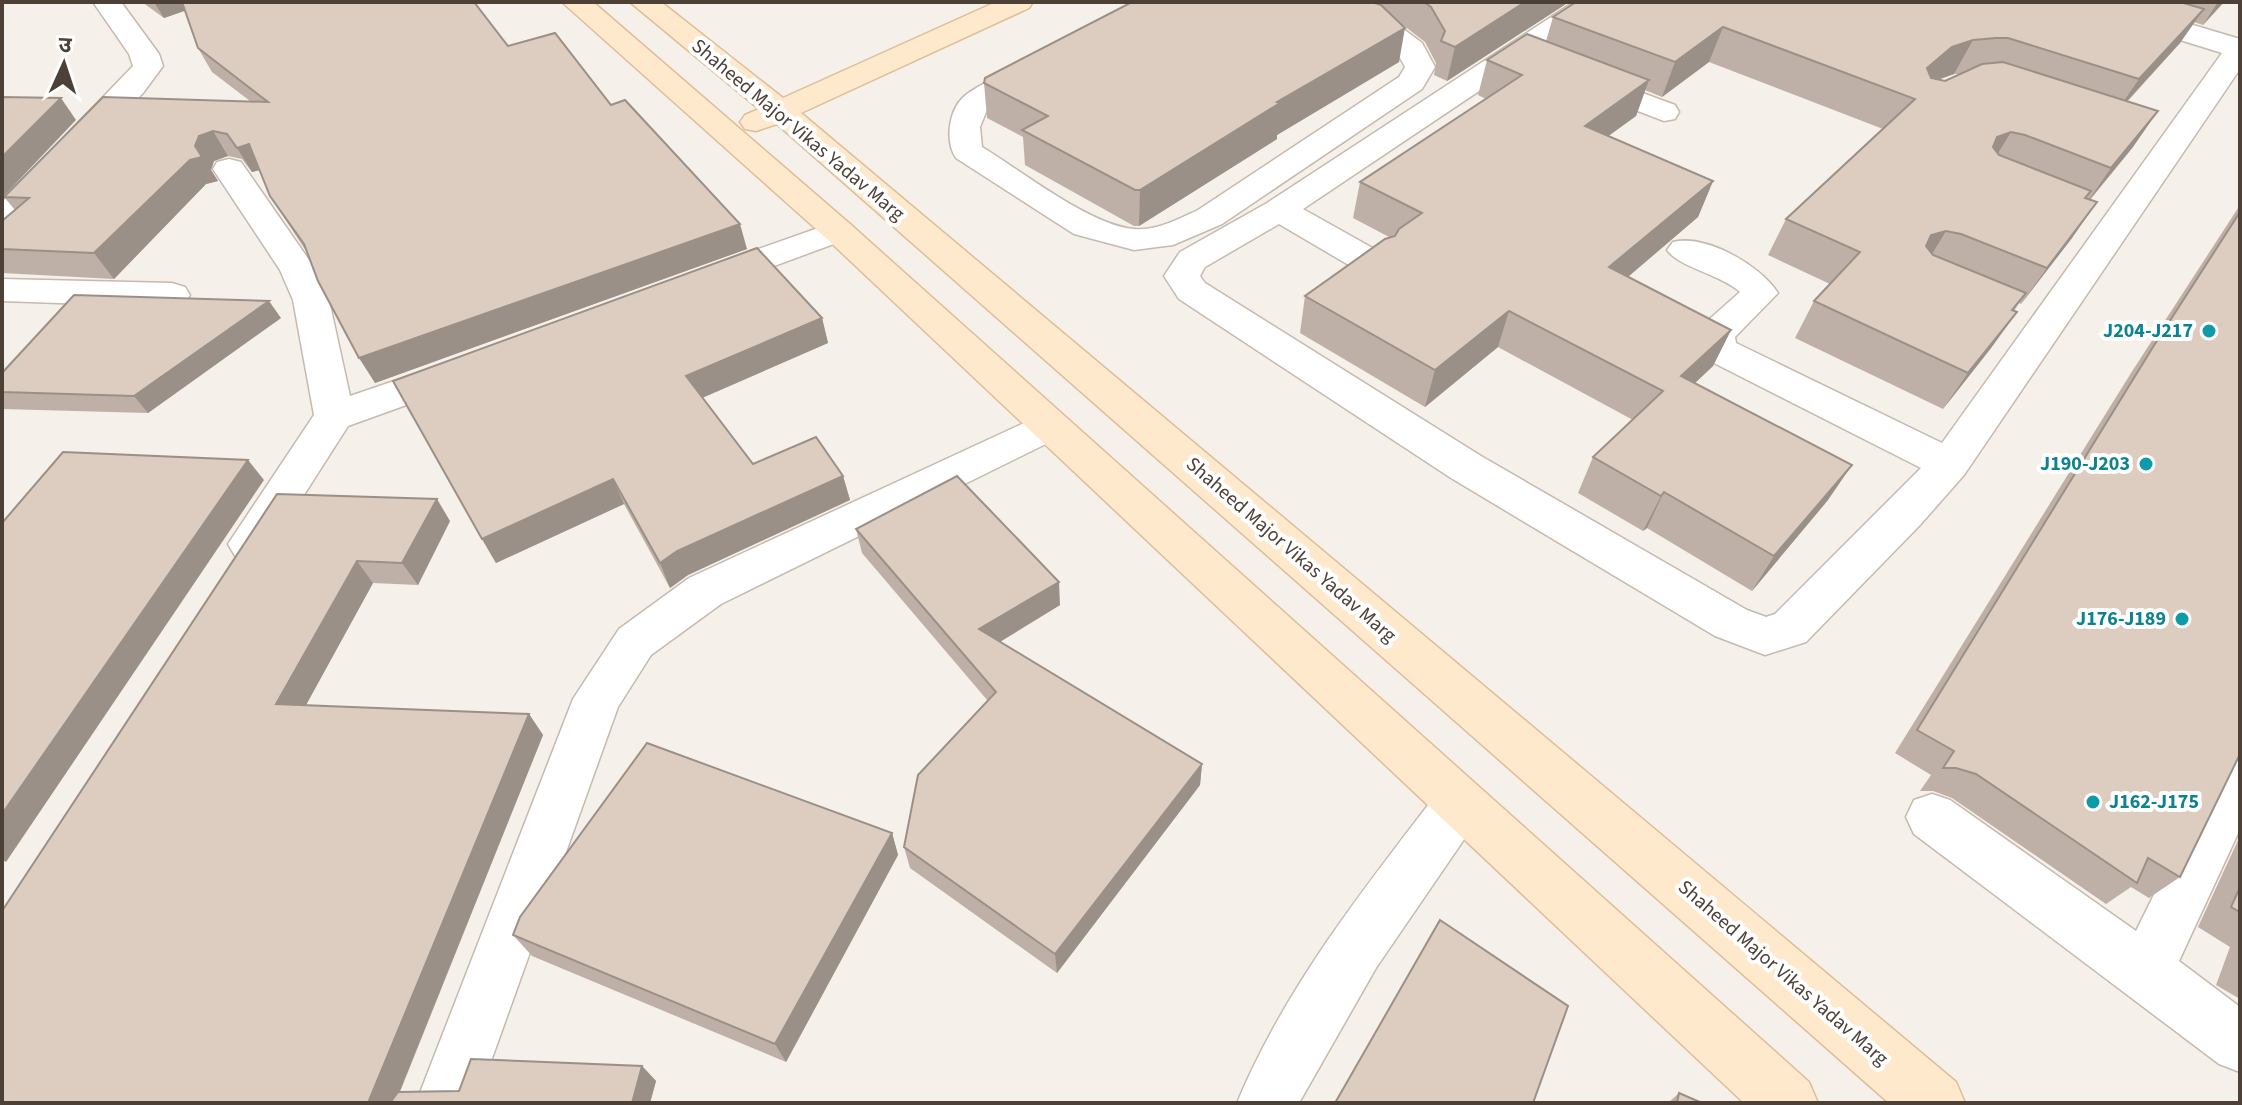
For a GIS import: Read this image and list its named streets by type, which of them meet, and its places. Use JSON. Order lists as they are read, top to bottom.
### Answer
{
  "streets": {
    "main road": ["Shaheed Major Vikas Yadav Marg"]
  },
  "places": [
    "J204-J217",
    "J190-J203",
    "J176-J189",
    "J162-J175"
  ],
  "north": "top"
}
